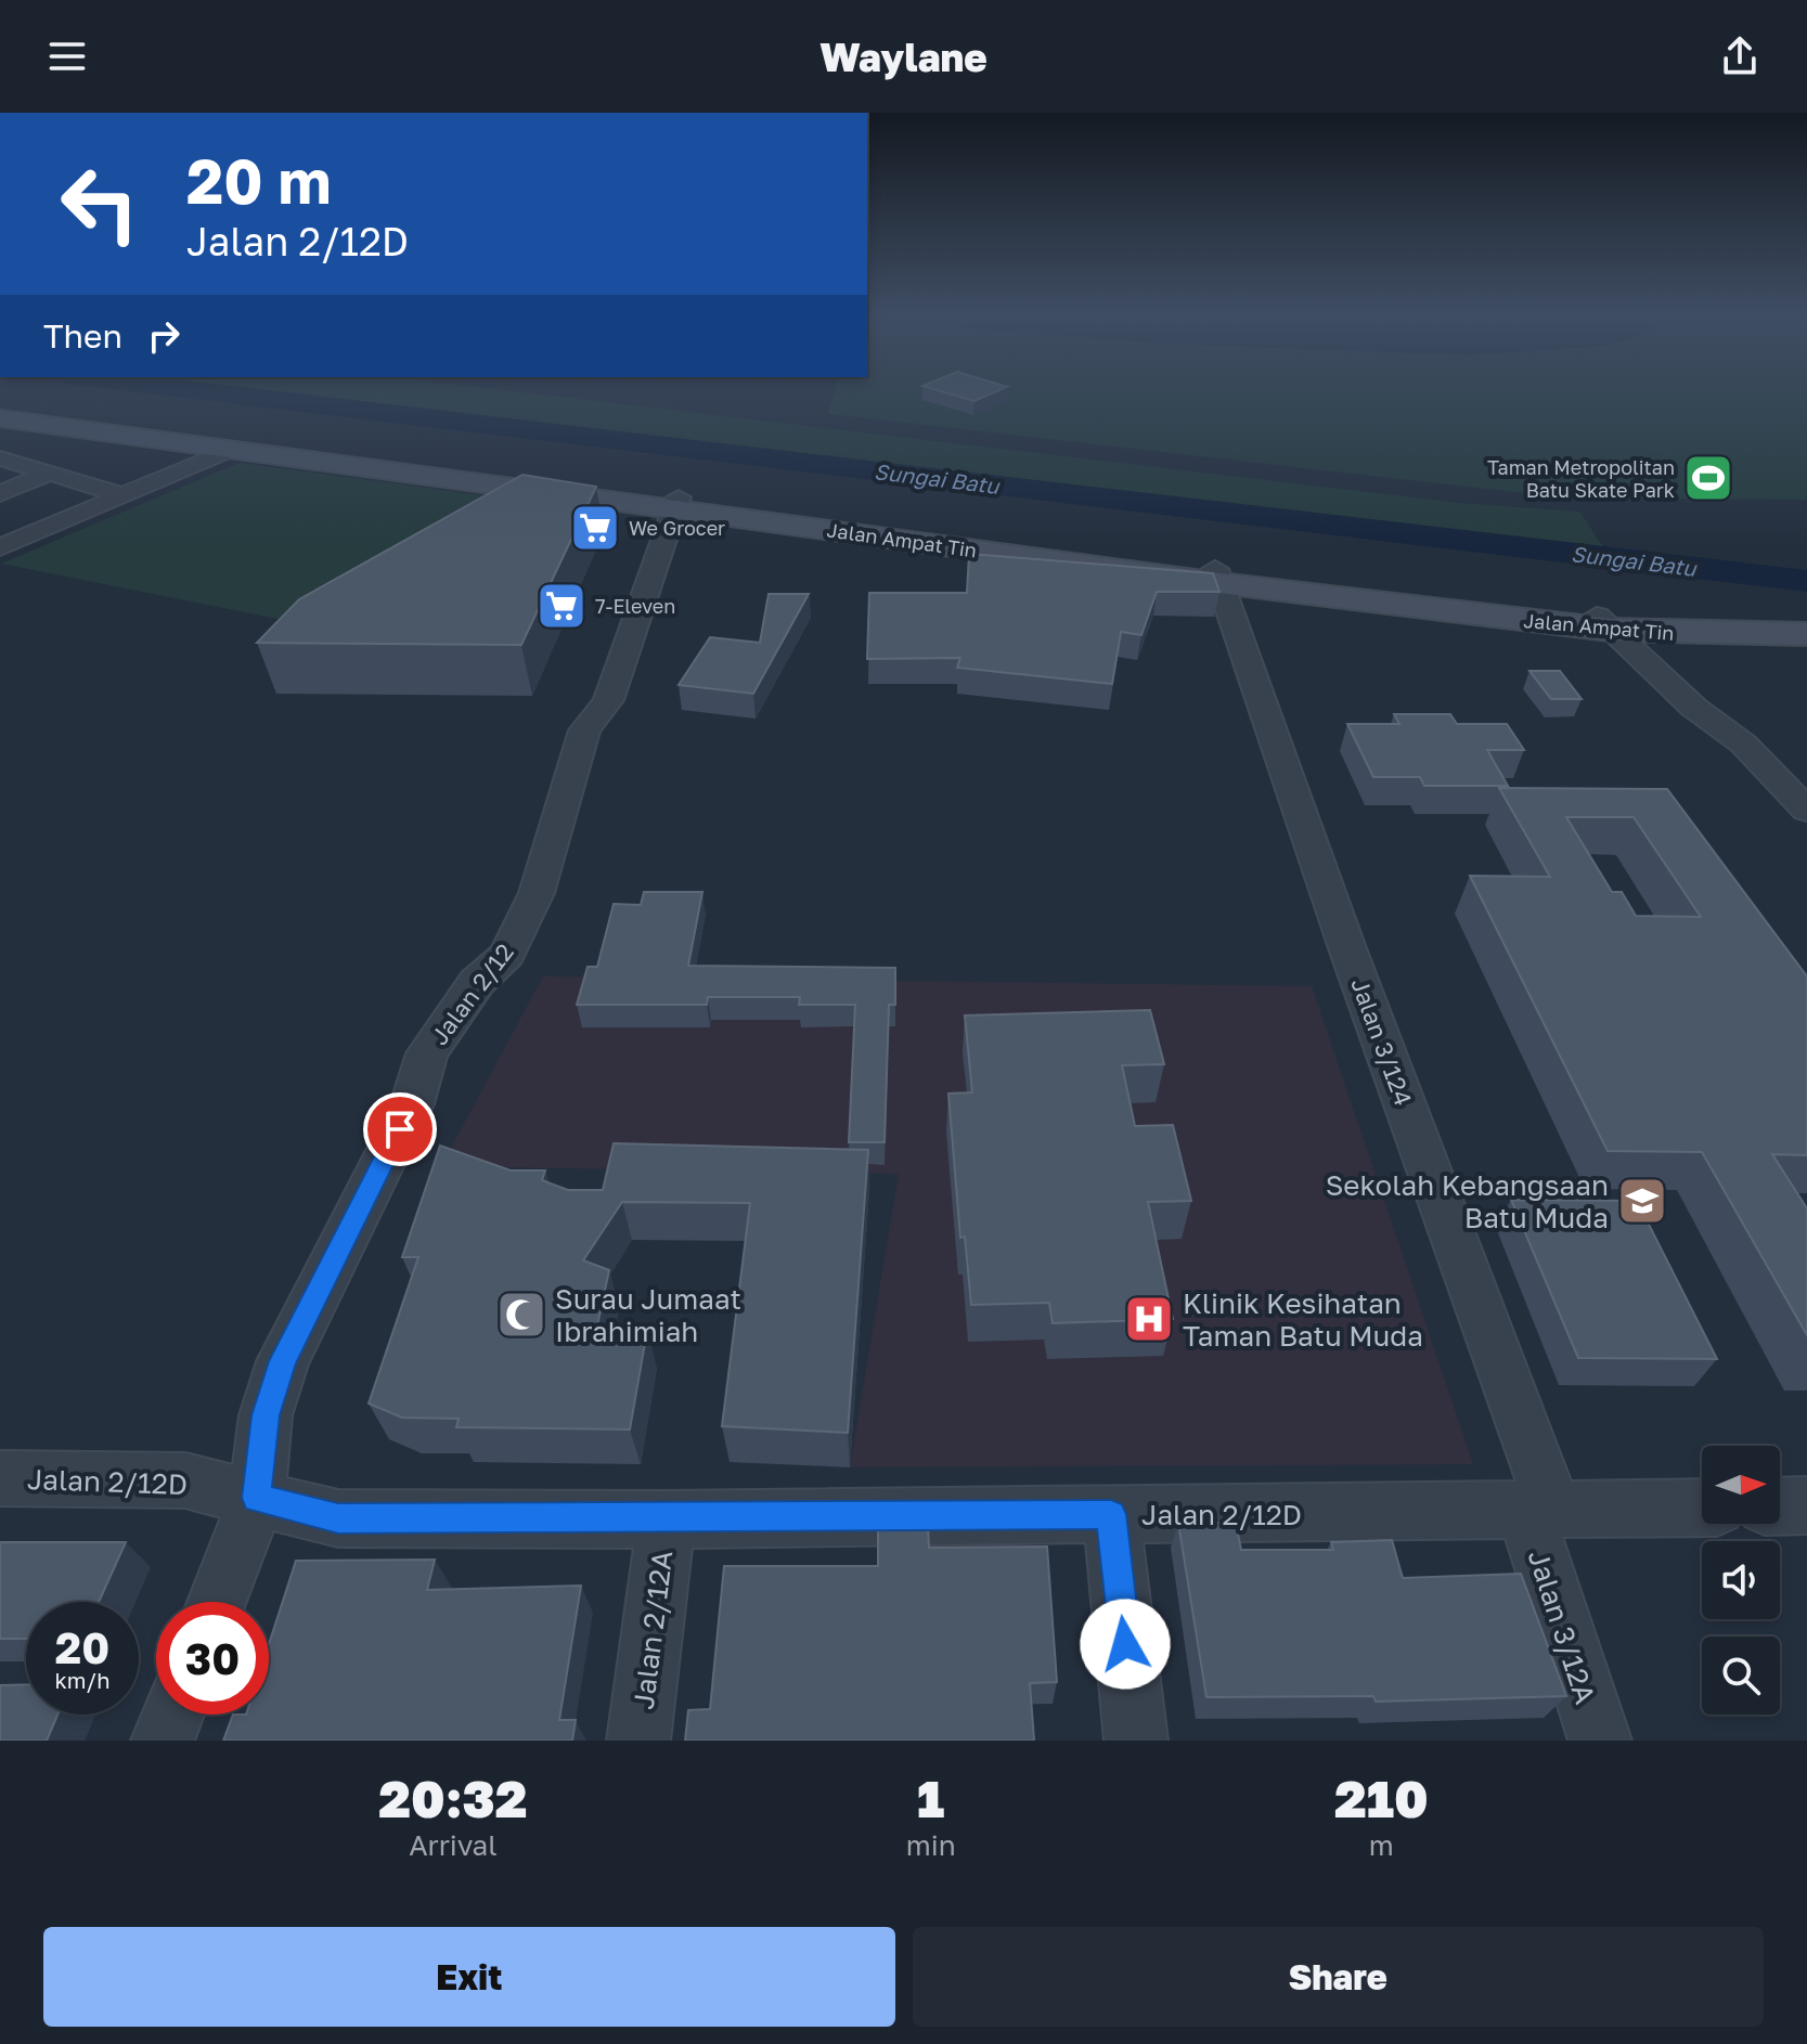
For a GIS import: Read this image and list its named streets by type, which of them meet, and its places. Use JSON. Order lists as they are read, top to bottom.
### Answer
{
  "streets": {
    "street": [
      "Jalan Ampat Tin",
      "Jalan 2/12",
      "Jalan 3/124",
      "Jalan 2/12D",
      "Jalan 3/12A",
      "Jalan 2/12A"
    ]
  },
  "crossings": [
    ["Jalan Ampat Tin", "Jalan 2/12"],
    ["Jalan Ampat Tin", "Jalan 3/124"],
    ["Jalan 2/12", "Jalan 2/12D"],
    ["Jalan 3/124", "Jalan 2/12D"],
    ["Jalan 3/124", "Jalan 3/12A"],
    ["Jalan 2/12D", "Jalan 3/12A"],
    ["Jalan 2/12D", "Jalan 2/12A"]
  ],
  "water": ["Sungai Batu"],
  "places": {
    "sports": ["Taman Metropolitan Batu Skate Park"],
    "supermarket": ["We Grocer", "7-Eleven"],
    "school or university": ["Sekolah Kebangsaan Batu Muda"],
    "mosque": ["Surau Jumaat Ibrahimiah"],
    "hospital": ["Klinik Kesihatan Taman Batu Muda"]
  },
  "north": "right",
  "page": {
    "header": "Waylane",
    "turn": ["20 m", "Jalan 2/12D"],
    "then": "Then",
    "speed": "20 km/h",
    "limit": "30",
    "eta": [
      "20:32",
      "Arrival",
      "1",
      "min",
      "210",
      "m"
    ],
    "buttons": ["Exit", "Share"]
  }
}
